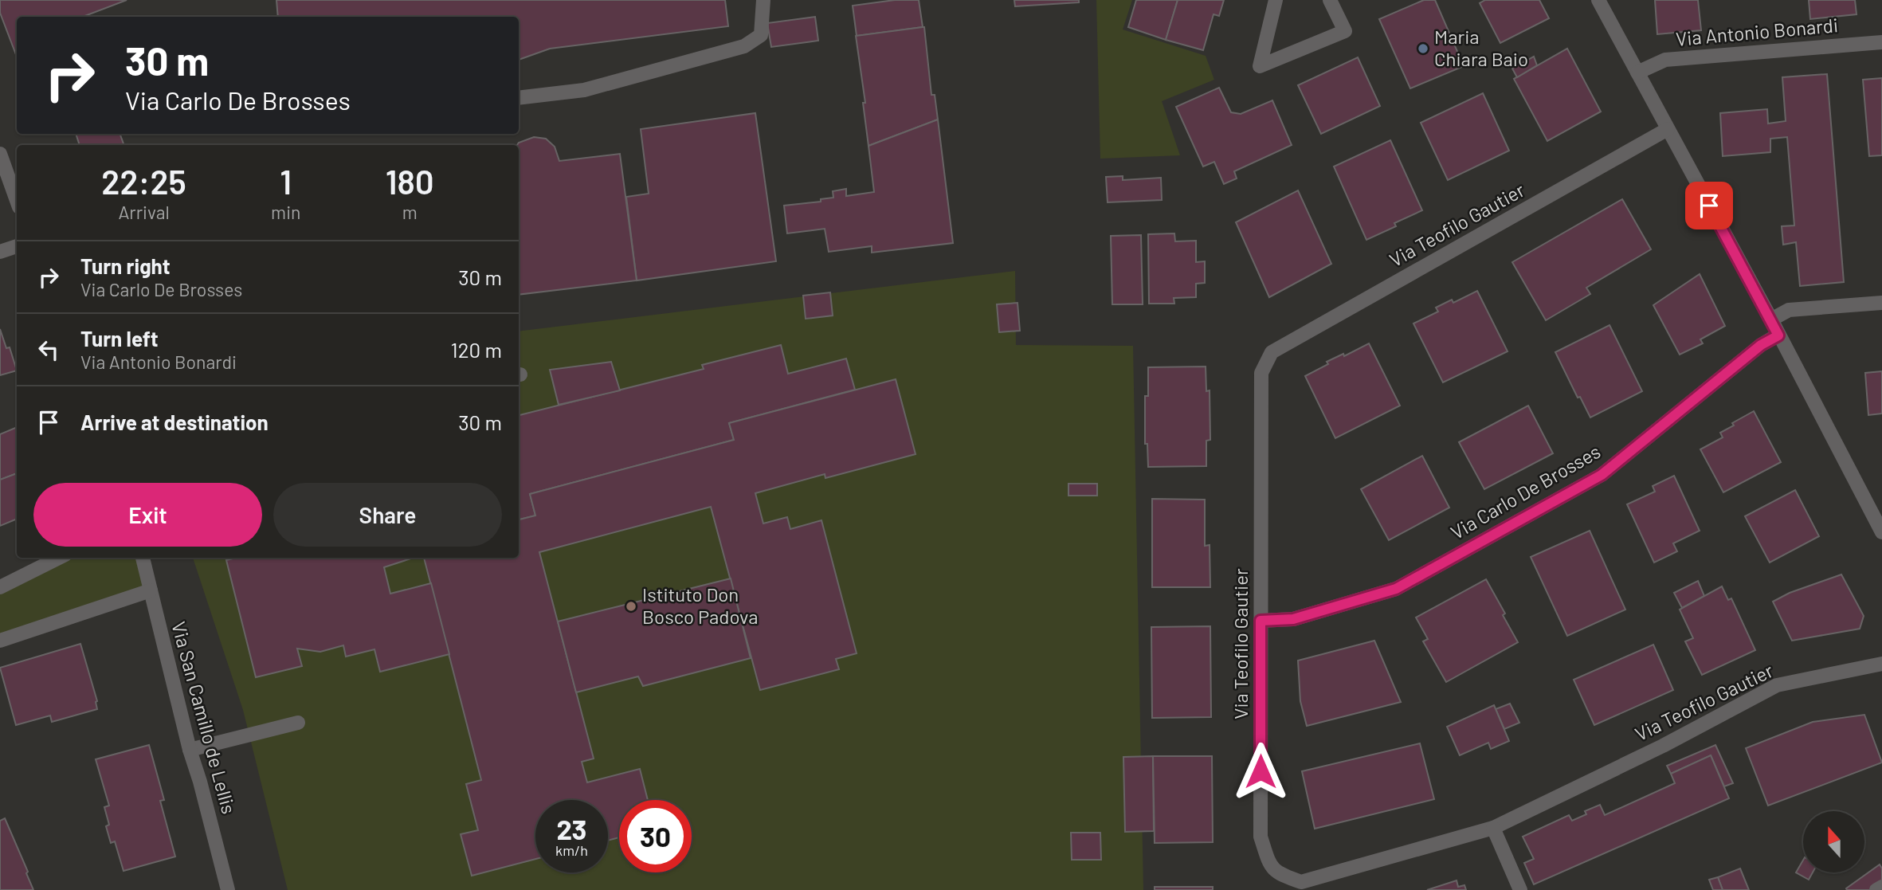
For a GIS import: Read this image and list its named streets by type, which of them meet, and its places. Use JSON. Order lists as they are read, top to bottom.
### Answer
{
  "streets": {
    "street": [
      "Via Antonio Bonardi",
      "Via Teofilo Gautier",
      "Via Carlo De Brosses",
      "Via San Camillo de Lellis"
    ]
  },
  "crossings": [
    ["Via Teofilo Gautier", "Via Carlo De Brosses"]
  ],
  "places": ["Maria Chiara Baio", "Istituto Don Bosco Padova"],
  "north": "top",
  "page": {
    "turn": ["30 m", "Via Carlo De Brosses"],
    "eta": [
      "22:25",
      "Arrival",
      "1",
      "min",
      "180",
      "m"
    ],
    "list": [
      {
        "name": "Turn right",
        "note": "Via Carlo De Brosses",
        "value": "30 m"
      },
      {
        "name": "Turn left",
        "note": "Via Antonio Bonardi",
        "value": "120 m"
      },
      {
        "name": "Arrive at destination",
        "value": "30 m"
      }
    ],
    "buttons": ["Exit", "Share"],
    "speed": "23 km/h",
    "limit": "30"
  }
}
